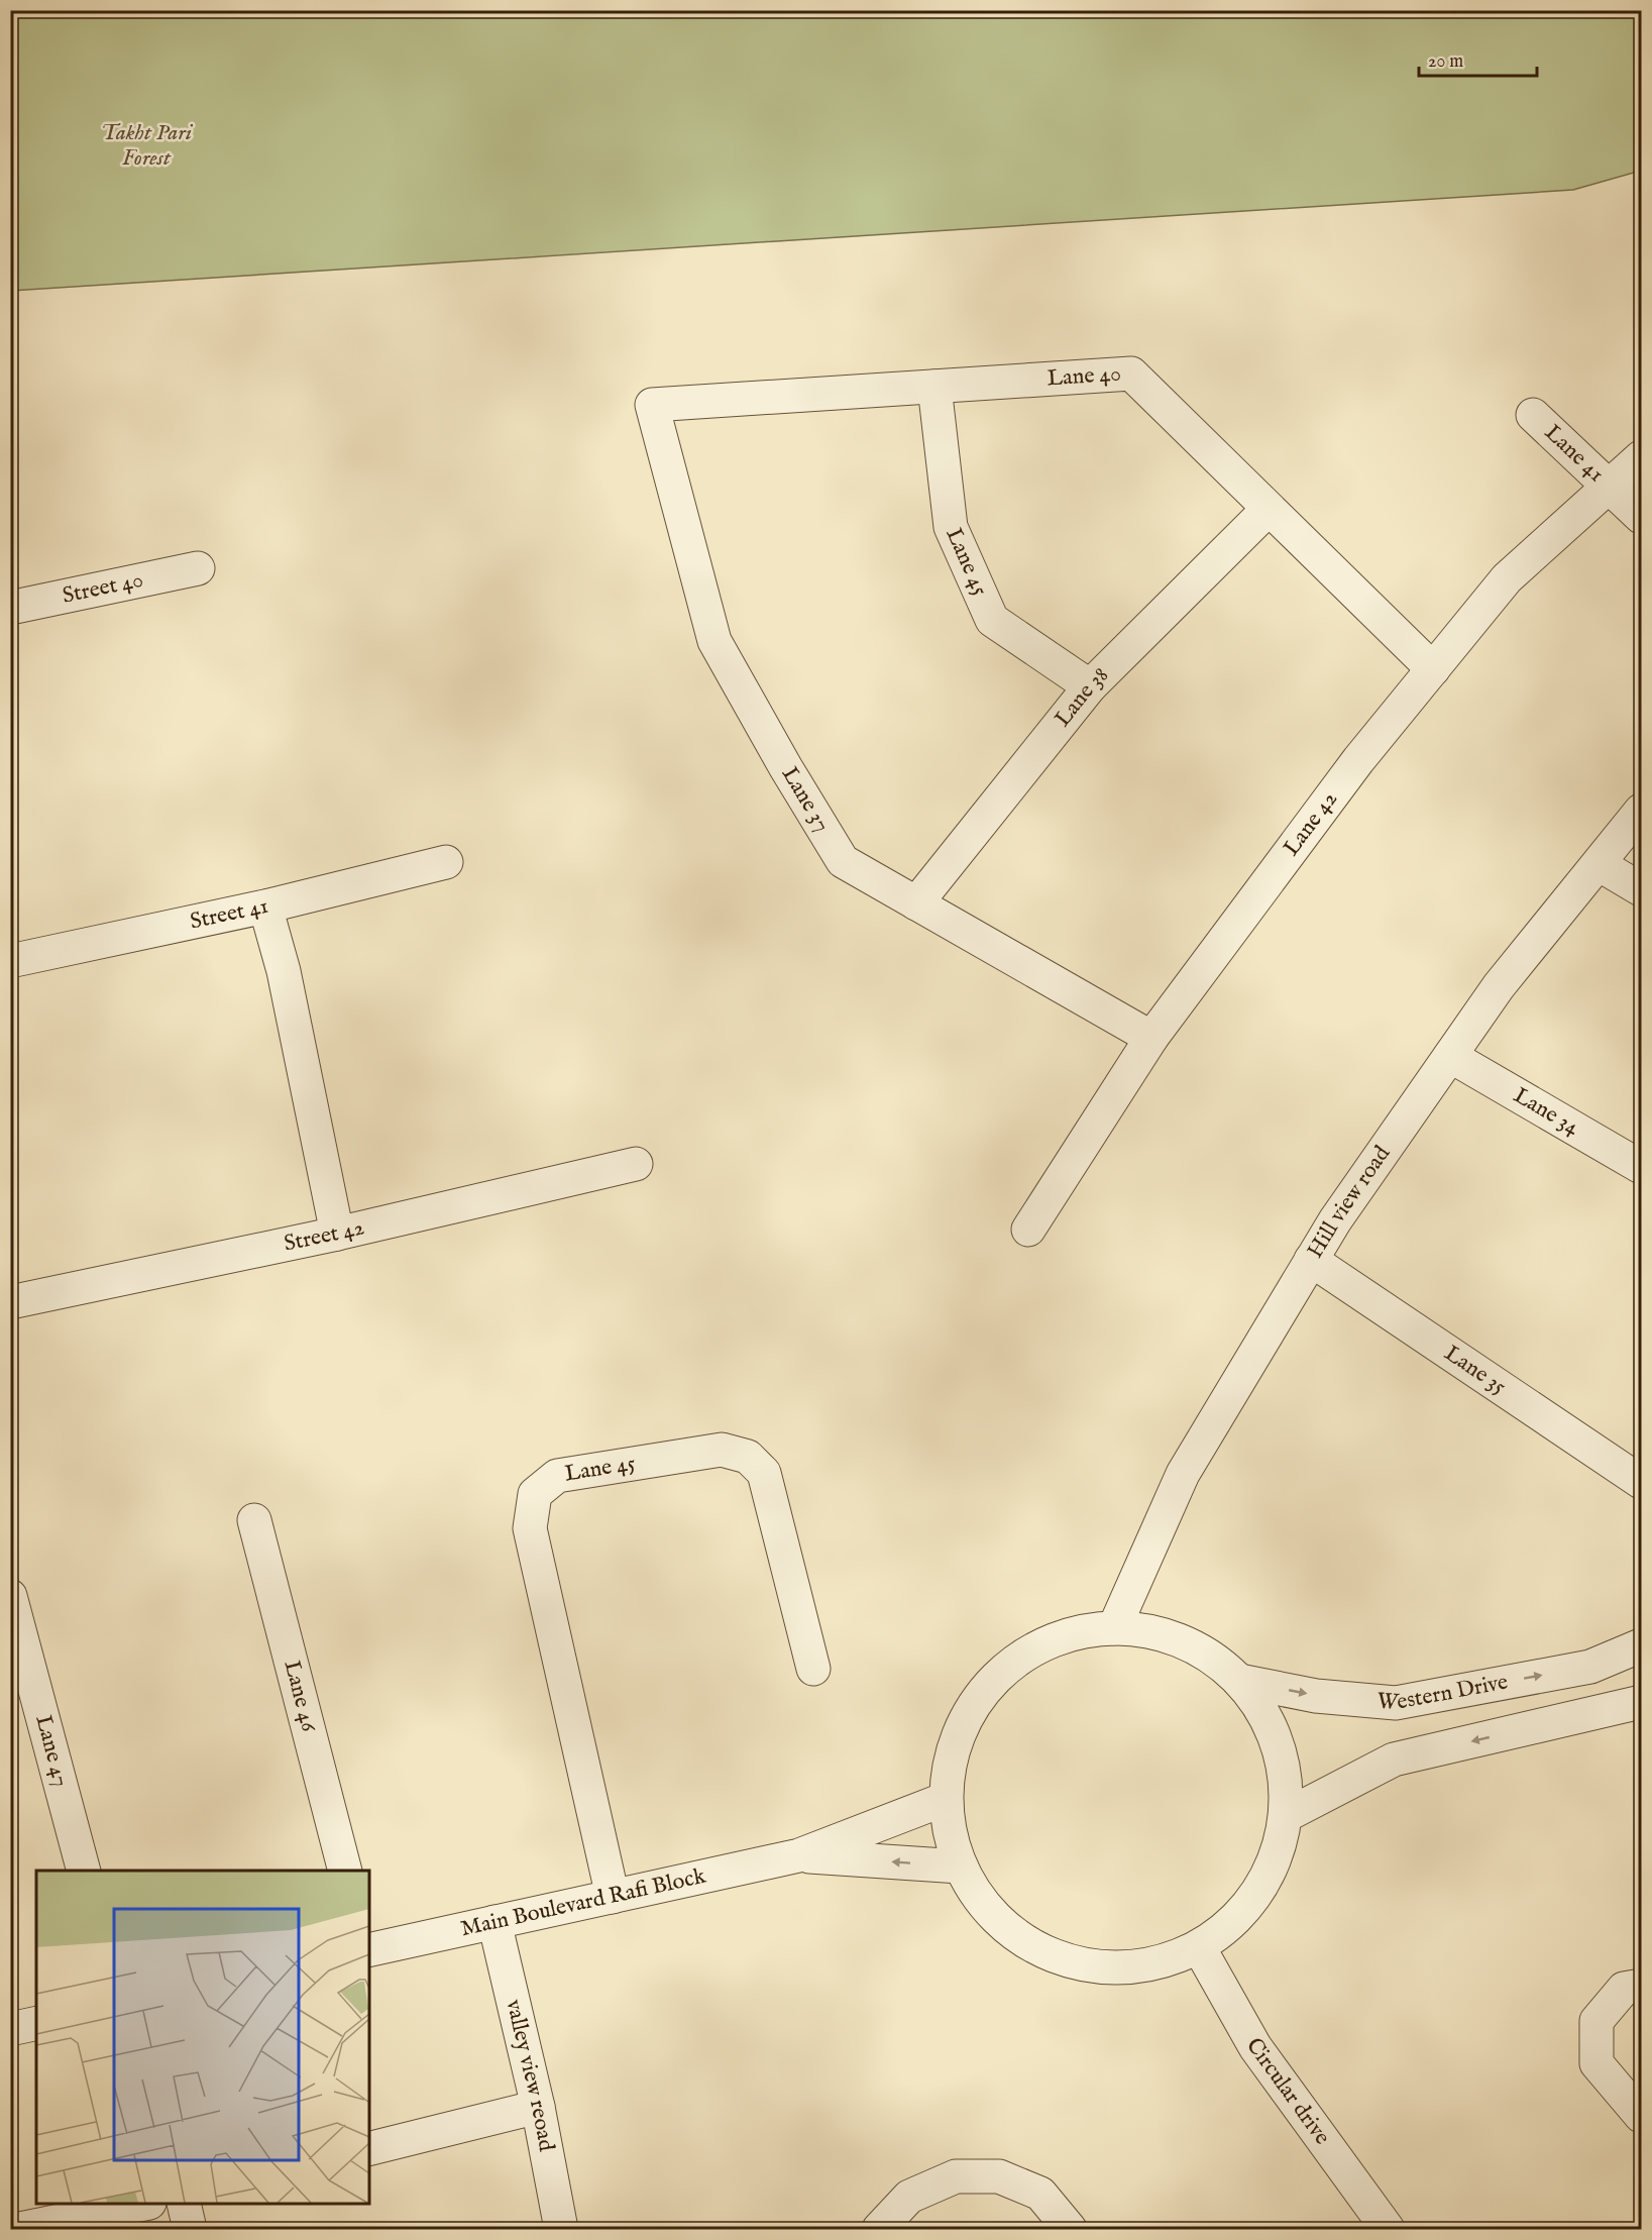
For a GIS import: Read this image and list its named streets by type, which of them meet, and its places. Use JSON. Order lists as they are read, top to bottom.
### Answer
{
  "streets": {
    "street": [
      "Lane 40",
      "Lane 41",
      "Lane 45",
      "Street 40",
      "Lane 38",
      "Lane 37",
      "Lane 42",
      "Street 41",
      "Lane 34",
      "Hill view road",
      "Street 42",
      "Lane 35",
      "Western Drive",
      "Lane 46",
      "Lane 47",
      "Main Boulevard Rafi Block",
      "valley view reoad",
      "Circular drive"
    ]
  },
  "crossings": [
    ["Lane 40", "Lane 45"],
    ["Lane 40", "Lane 38"],
    ["Lane 40", "Lane 37"],
    ["Lane 40", "Lane 42"],
    ["Lane 41", "Lane 42"],
    ["Lane 45", "Lane 38"],
    ["Lane 45", "Main Boulevard Rafi Block"],
    ["Lane 38", "Lane 37"],
    ["Lane 37", "Lane 42"],
    ["Lane 34", "Hill view road"],
    ["Hill view road", "Lane 35"],
    ["Main Boulevard Rafi Block", "valley view reoad"]
  ],
  "parks": ["Takht Pari Forest"],
  "scale_bar": "20 m"
}
